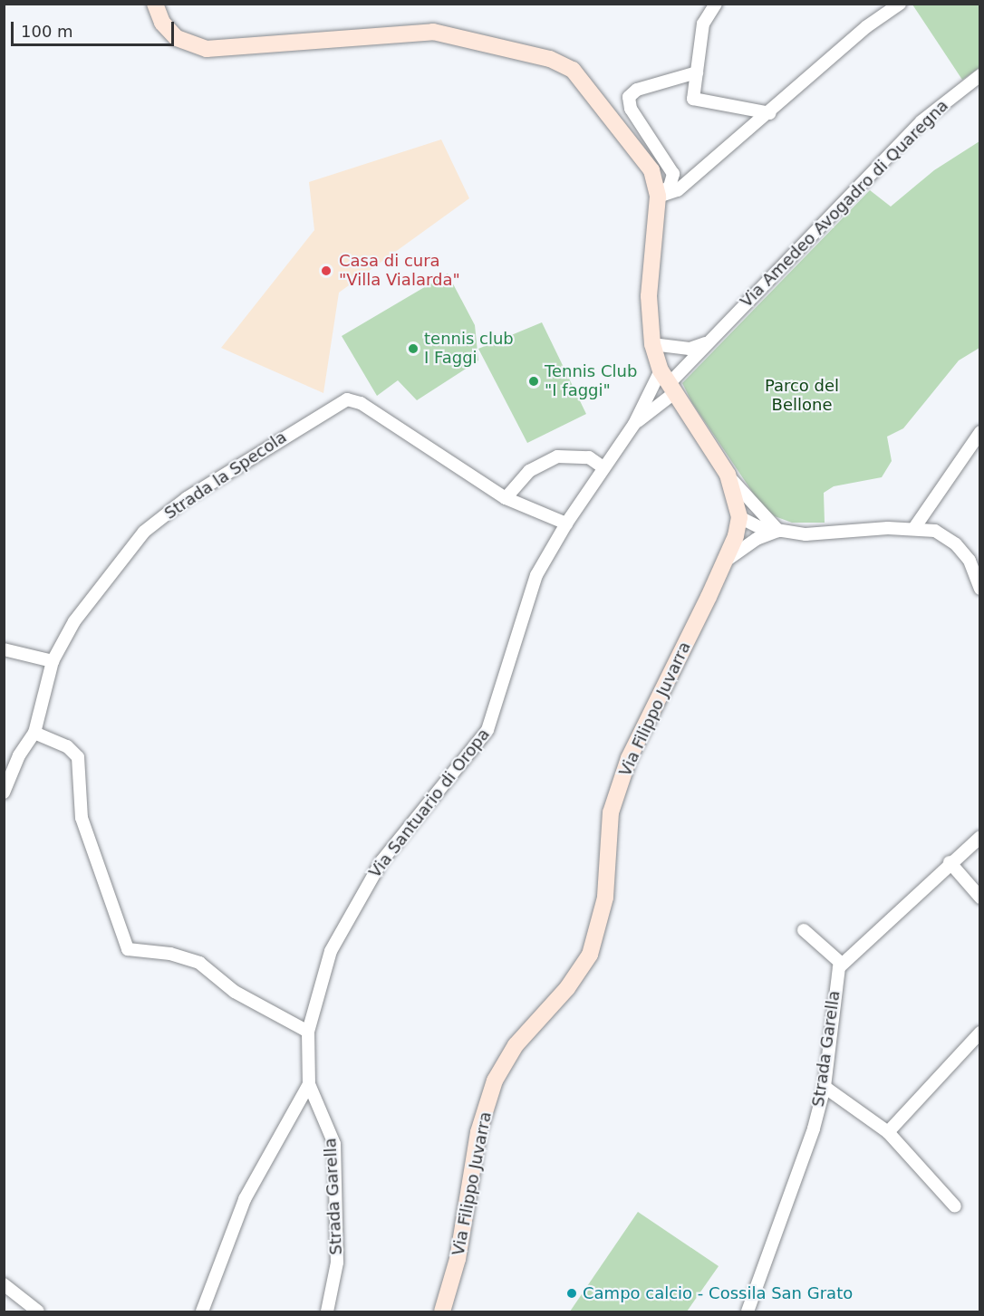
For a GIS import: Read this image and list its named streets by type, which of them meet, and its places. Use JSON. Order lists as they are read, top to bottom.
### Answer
{
  "streets": {
    "main road": ["Via Filippo Juvarra"],
    "street": [
      "Via Amedeo Avogadro di Quaregna",
      "Strada la Specola",
      "Via Santuario di Oropa",
      "Strada Garella"
    ]
  },
  "crossings": [
    ["Via Amedeo Avogadro di Quaregna", "Via Santuario di Oropa"],
    ["Strada la Specola", "Via Santuario di Oropa"],
    ["Via Santuario di Oropa", "Strada Garella"]
  ],
  "parks": ["Parco del Bellone"],
  "places": [
    "Casa di cura \"Villa Vialarda\"",
    "tennis club I Faggi",
    "Tennis Club \"I faggi\"",
    "Campo calcio - Cossila San Grato"
  ],
  "scale_bar": "100 m"
}
